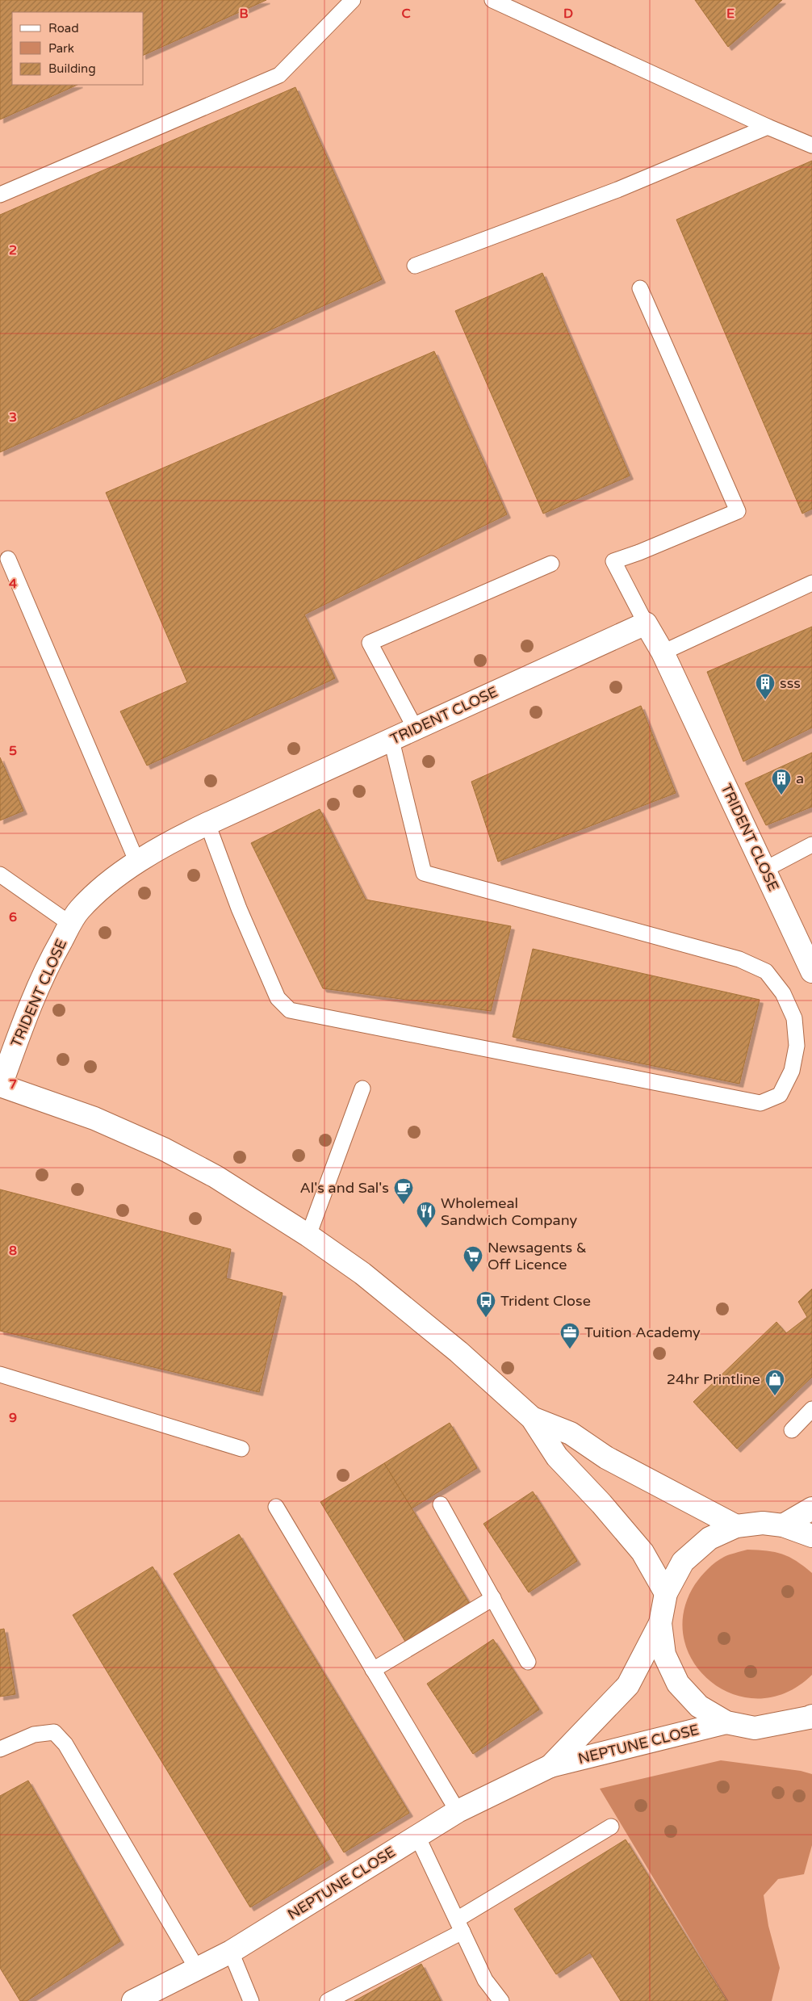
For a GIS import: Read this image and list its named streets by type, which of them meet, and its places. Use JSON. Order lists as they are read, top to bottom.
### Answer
{
  "streets": {
    "street": ["TRIDENT CLOSE", "NEPTUNE CLOSE"]
  },
  "places": {
    "building": ["sss", "a"],
    "cafe": ["Al's and Sal's"],
    "restaurant": ["Wholemeal Sandwich Company"],
    "supermarket": ["Newsagents & Off Licence"],
    "bus stop": ["Trident Close"],
    "office": ["Tuition Academy"],
    "shop": ["24hr Printline"]
  },
  "legend": ["Road", "Park", "Building"],
  "grid": {
    "columns": [
      "B",
      "C",
      "D",
      "E"
    ],
    "rows": [
      "2",
      "3",
      "4",
      "5",
      "6",
      "7",
      "8",
      "9"
    ]
  }
}
